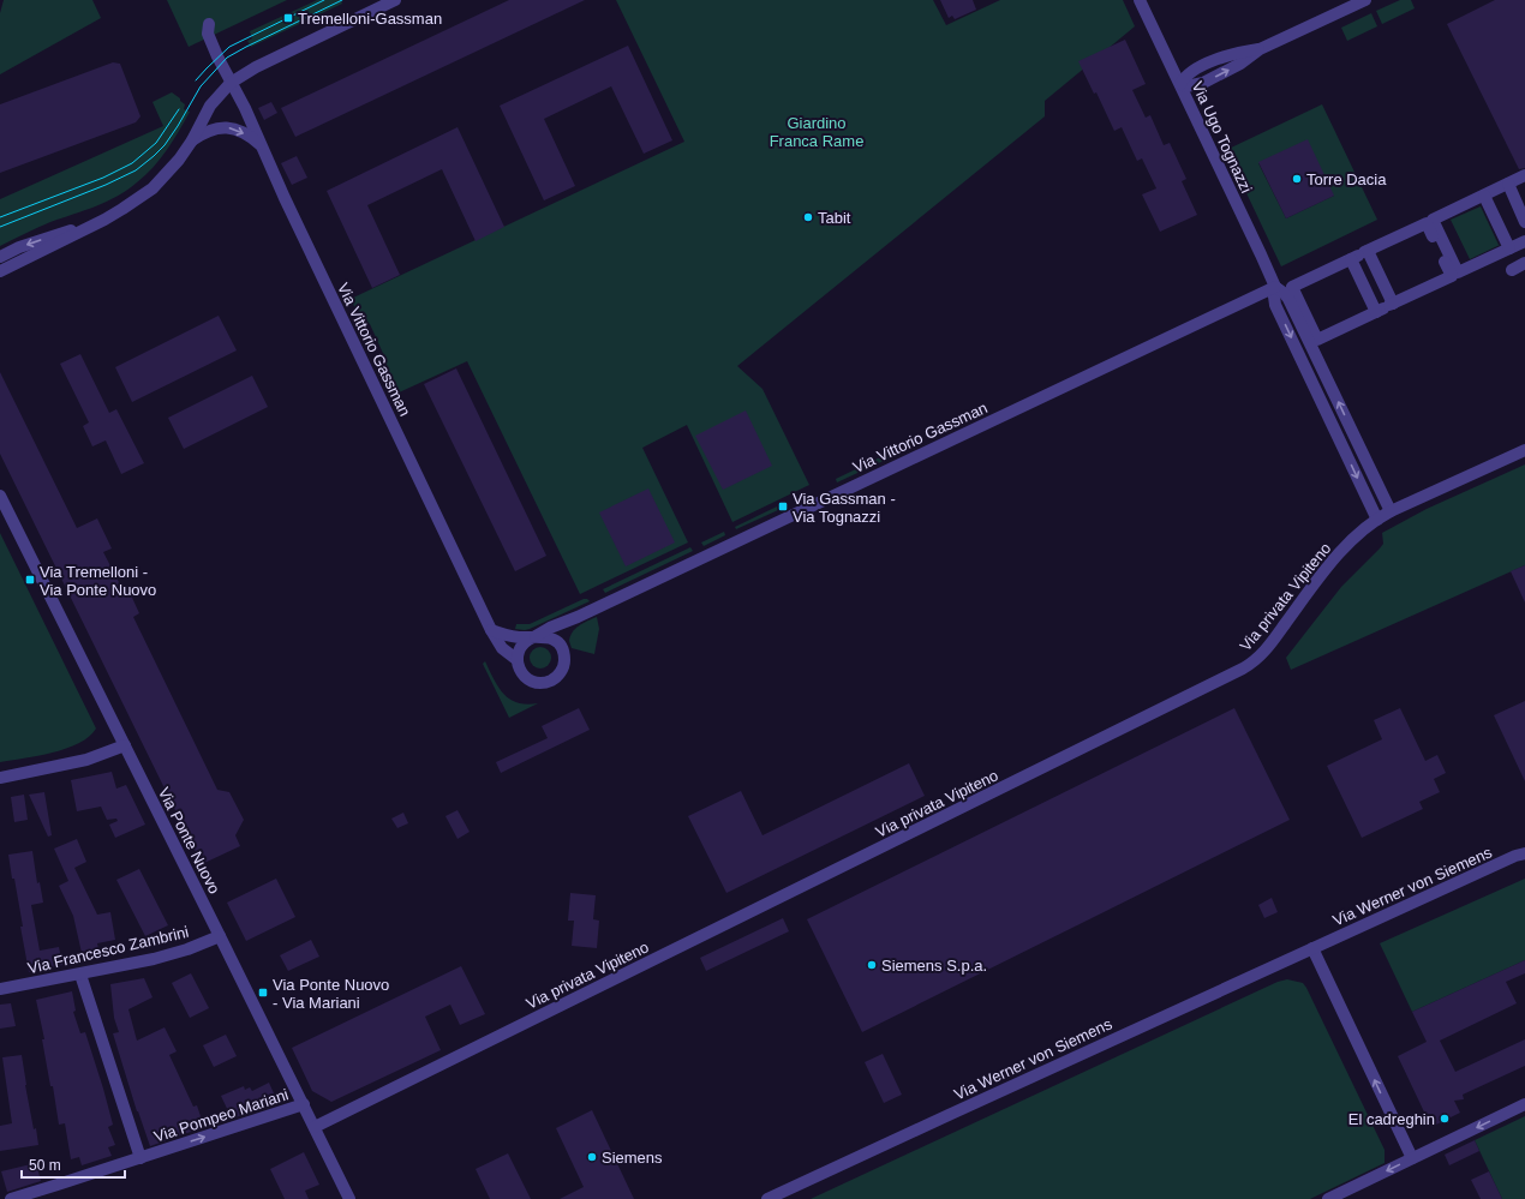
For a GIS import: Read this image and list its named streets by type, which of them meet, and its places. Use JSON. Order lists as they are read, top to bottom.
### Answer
{
  "streets": {
    "street": [
      "Via Ugo Tognazzi",
      "Via Vittorio Gassman",
      "Via privata Vipiteno",
      "Via Ponte Nuovo",
      "Via Werner von Siemens",
      "Via Francesco Zambrini",
      "Via Pompeo Mariani"
    ]
  },
  "crossings": [
    ["Via Ugo Tognazzi", "Via Vittorio Gassman"],
    ["Via Ugo Tognazzi", "Via privata Vipiteno"],
    ["Via privata Vipiteno", "Via Ponte Nuovo"],
    ["Via Ponte Nuovo", "Via Francesco Zambrini"],
    ["Via Ponte Nuovo", "Via Pompeo Mariani"]
  ],
  "one_way": ["Via Pompeo Mariani"],
  "parks": ["Giardino Franca Rame"],
  "places": {
    "transit": [
      "Tremelloni-Gassman",
      "Via Gassman - Via Tognazzi",
      "Via Tremelloni - Via Ponte Nuovo",
      "Via Ponte Nuovo - Via Mariani"
    ],
    "other": [
      "Torre Dacia",
      "Tabit",
      "Siemens S.p.a.",
      "El cadreghin",
      "Siemens"
    ]
  },
  "scale_bar": "50 m"
}
